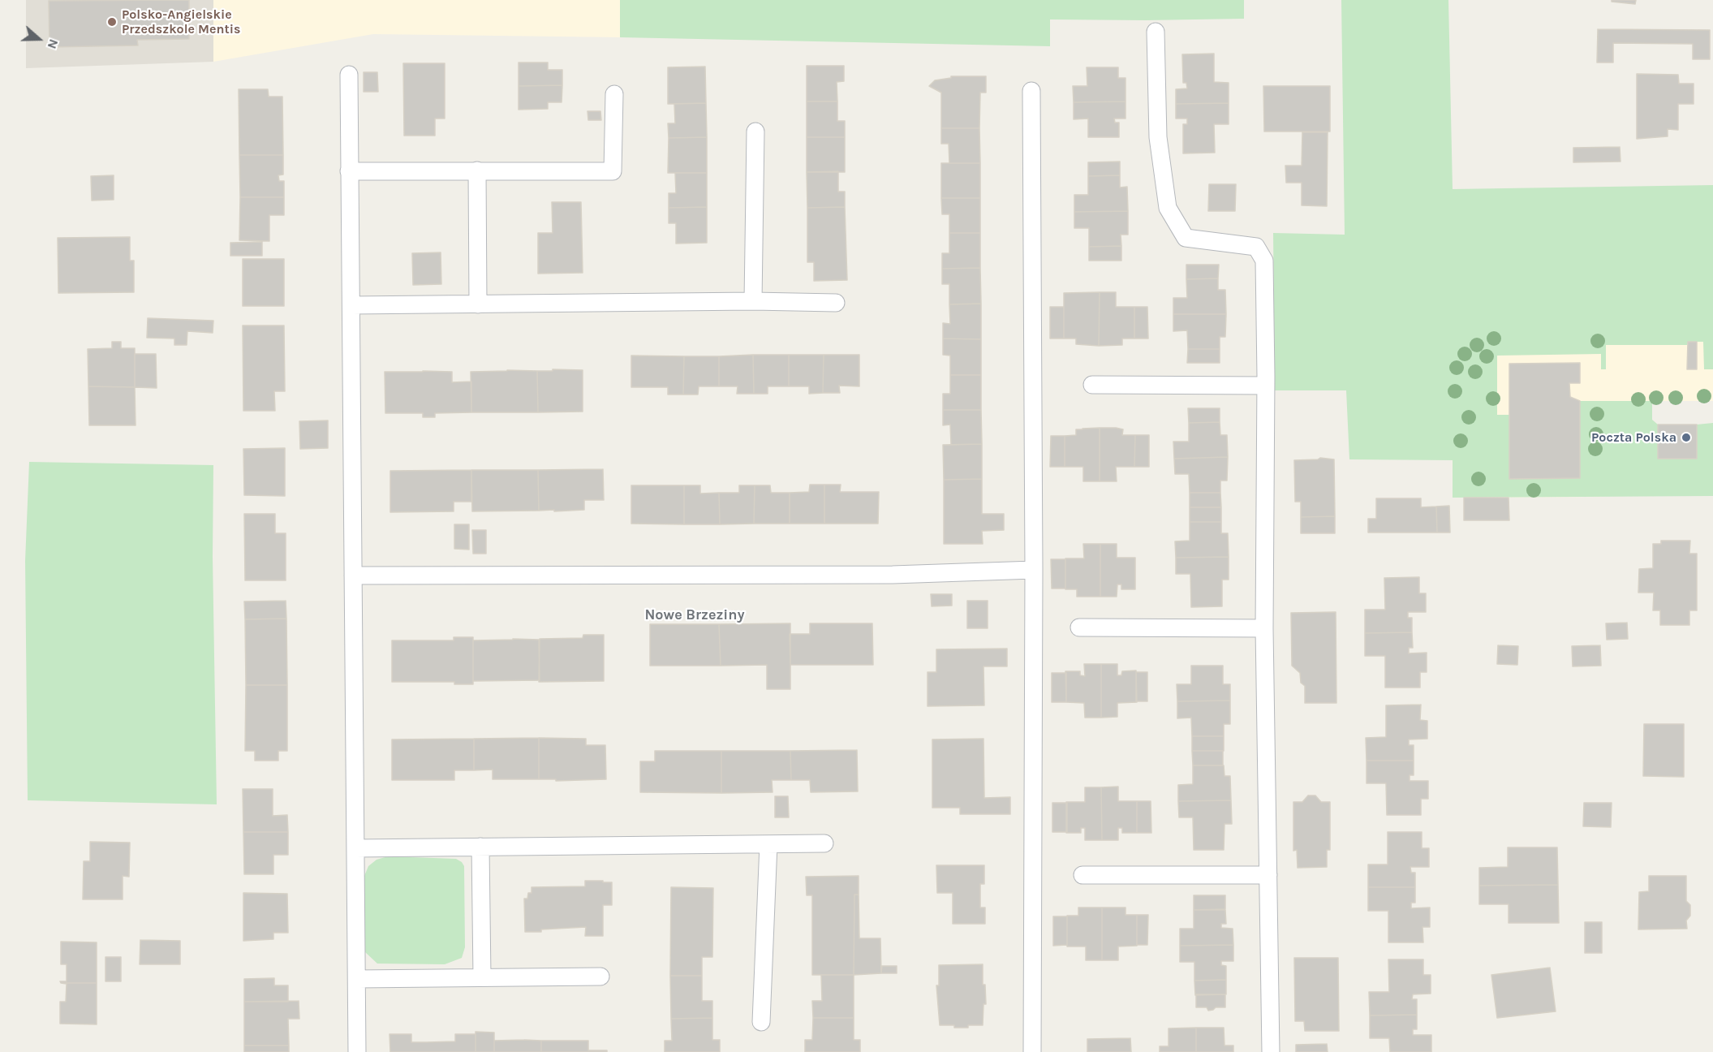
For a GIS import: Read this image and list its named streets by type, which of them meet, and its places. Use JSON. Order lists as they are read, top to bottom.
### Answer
{
  "districts": ["Nowe Brzeziny"],
  "places": ["Polsko-Angielskie Przedszkole Mentis", "Poczta Polska"],
  "north": "right"
}
